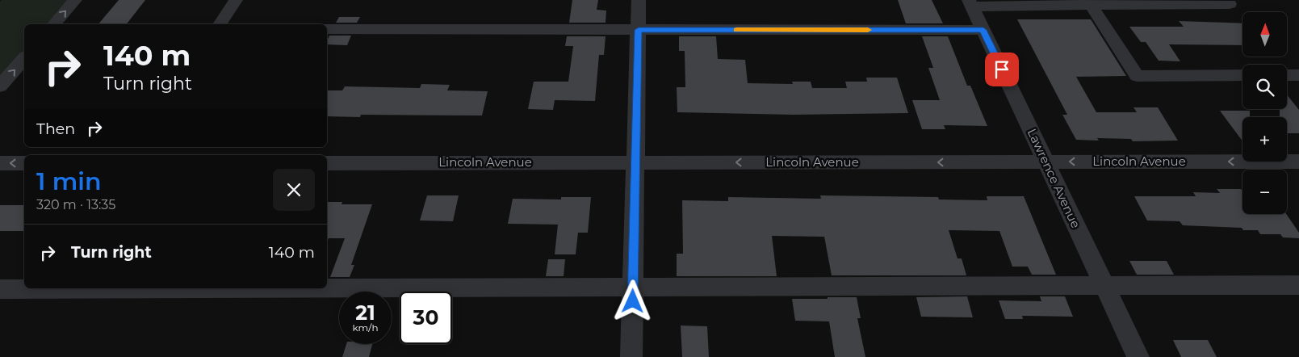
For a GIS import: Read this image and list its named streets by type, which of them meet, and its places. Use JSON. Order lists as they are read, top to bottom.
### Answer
{
  "streets": {
    "street": ["Lincoln Avenue", "Lawrence Avenue"]
  },
  "crossings": [
    ["Lincoln Avenue", "Lawrence Avenue"]
  ],
  "north": "top",
  "page": {
    "map_buttons": ["+", "−"],
    "turn": ["140 m", "Turn right"],
    "then": "Then",
    "heading": ["1 min", "320 m · 13:35"],
    "list": [
      {
        "name": "Turn right",
        "value": "140 m"
      }
    ],
    "speed": "21 km/h",
    "limit": "30"
  }
}
